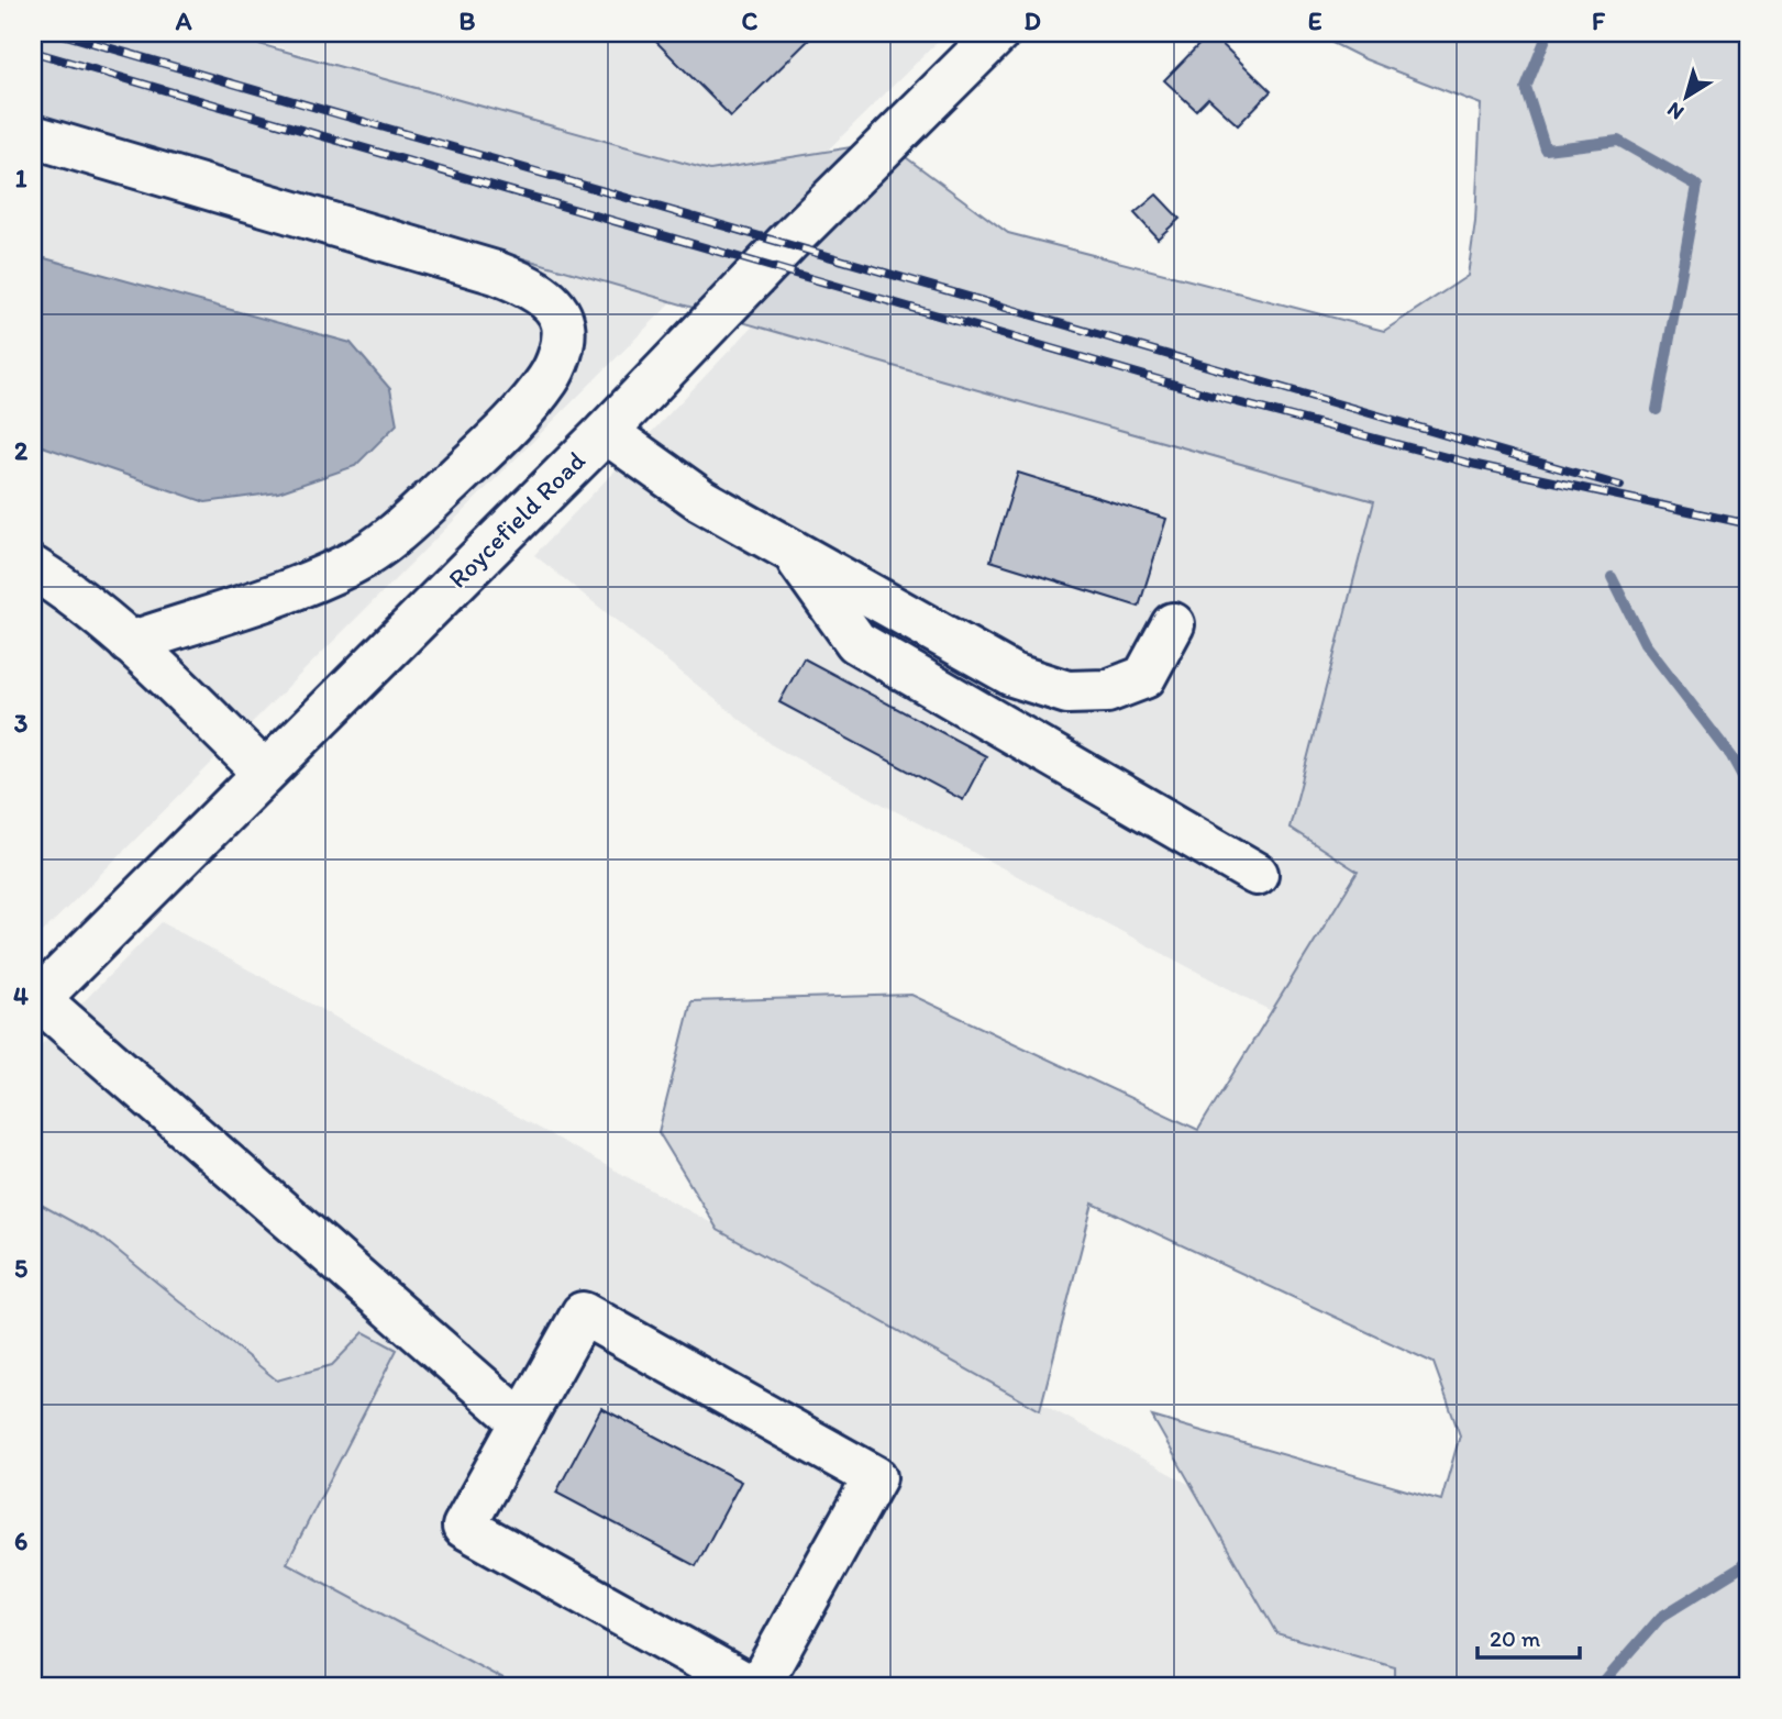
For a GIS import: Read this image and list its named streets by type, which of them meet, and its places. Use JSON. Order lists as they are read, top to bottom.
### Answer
{
  "streets": {
    "street": ["Roycefield Road"]
  },
  "scale_bar": "20 m",
  "north": "bottom left",
  "grid": {
    "columns": [
      "A",
      "B",
      "C",
      "D",
      "E",
      "F"
    ],
    "rows": [
      "1",
      "2",
      "3",
      "4",
      "5",
      "6"
    ]
  }
}
